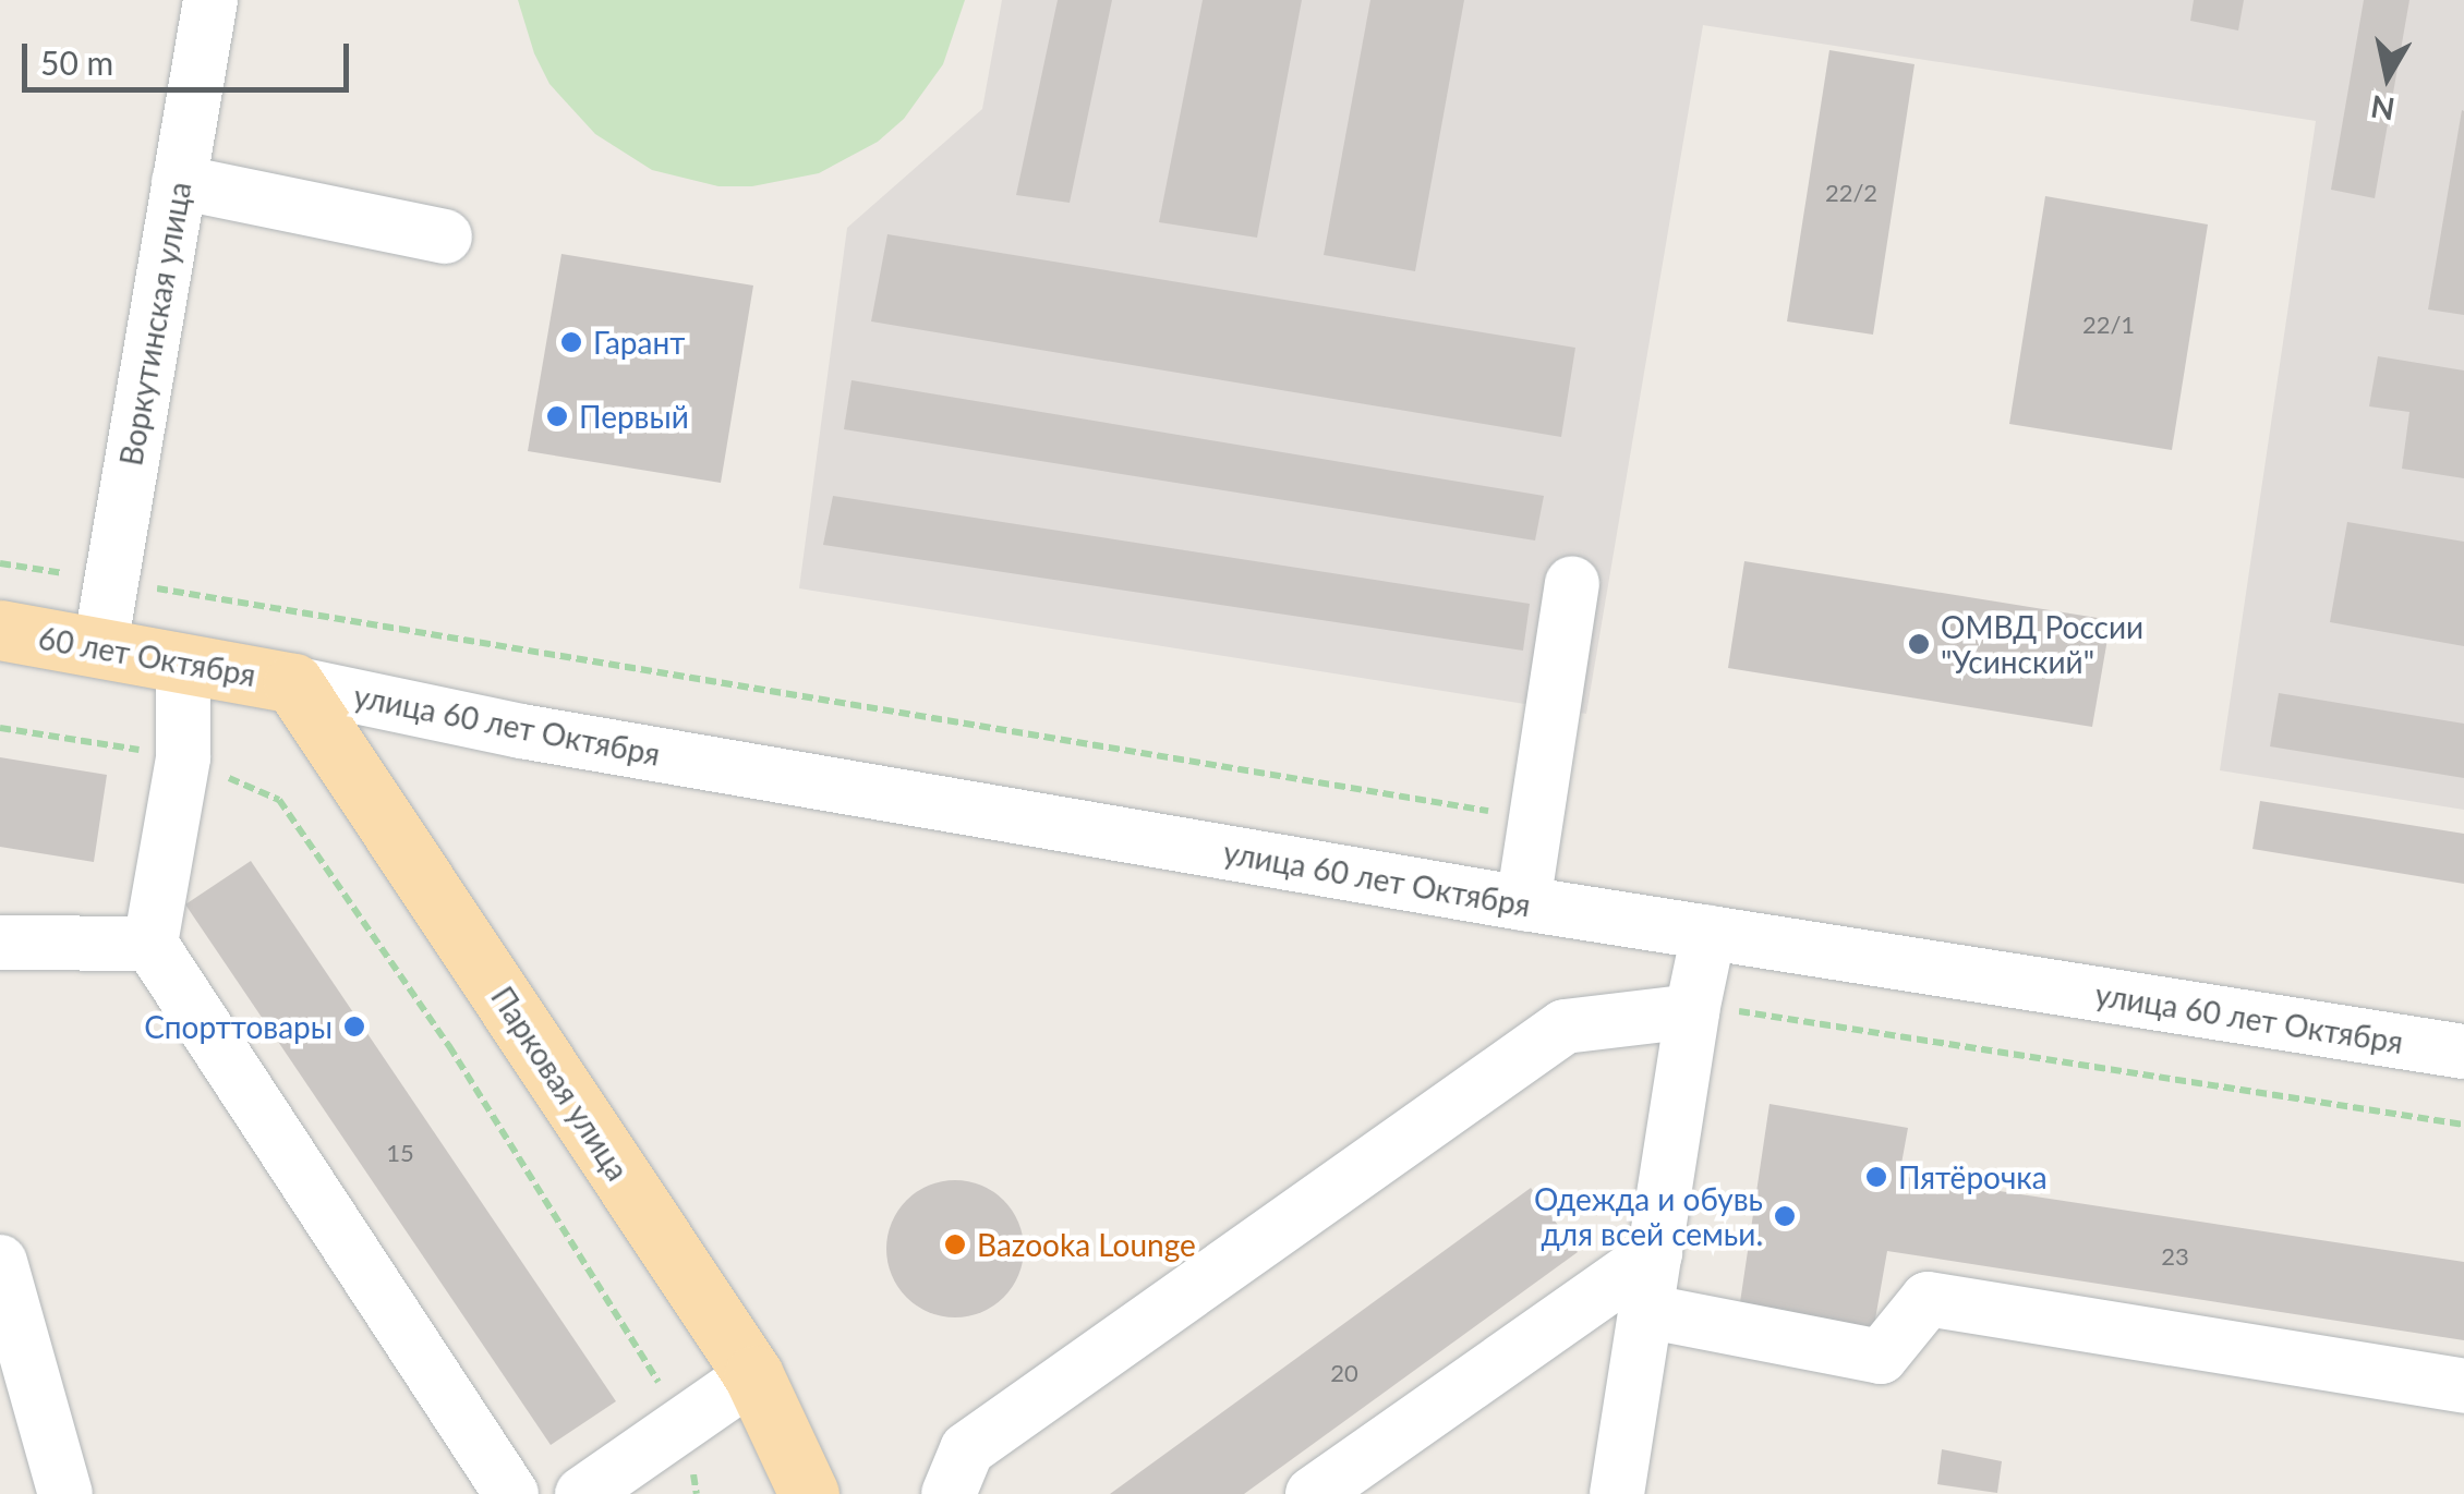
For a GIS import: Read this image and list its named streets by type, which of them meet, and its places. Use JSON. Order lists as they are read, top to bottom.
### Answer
{
  "streets": {
    "main road": ["60 лет Октября", "Парковая улица"],
    "street": ["Воркутинская улица", "улица 60 лет Октября"]
  },
  "crossings": [
    ["Воркутинская улица", "60 лет Октября"],
    ["60 лет Октября", "улица 60 лет Октября"],
    ["60 лет Октября", "Парковая улица"],
    ["улица 60 лет Октября", "Парковая улица"]
  ],
  "places": [
    "Гарант",
    "Первый",
    "ОМВД России \"Усинский\"",
    "Спорттовары",
    "Пятёрочка",
    "Одежда и обувь для всей семьи.",
    "Bazooka Lounge"
  ],
  "house_numbers": [
    "22/2",
    "22/1",
    "15",
    "23",
    "20"
  ],
  "scale_bar": "50 m",
  "north": "bottom"
}
